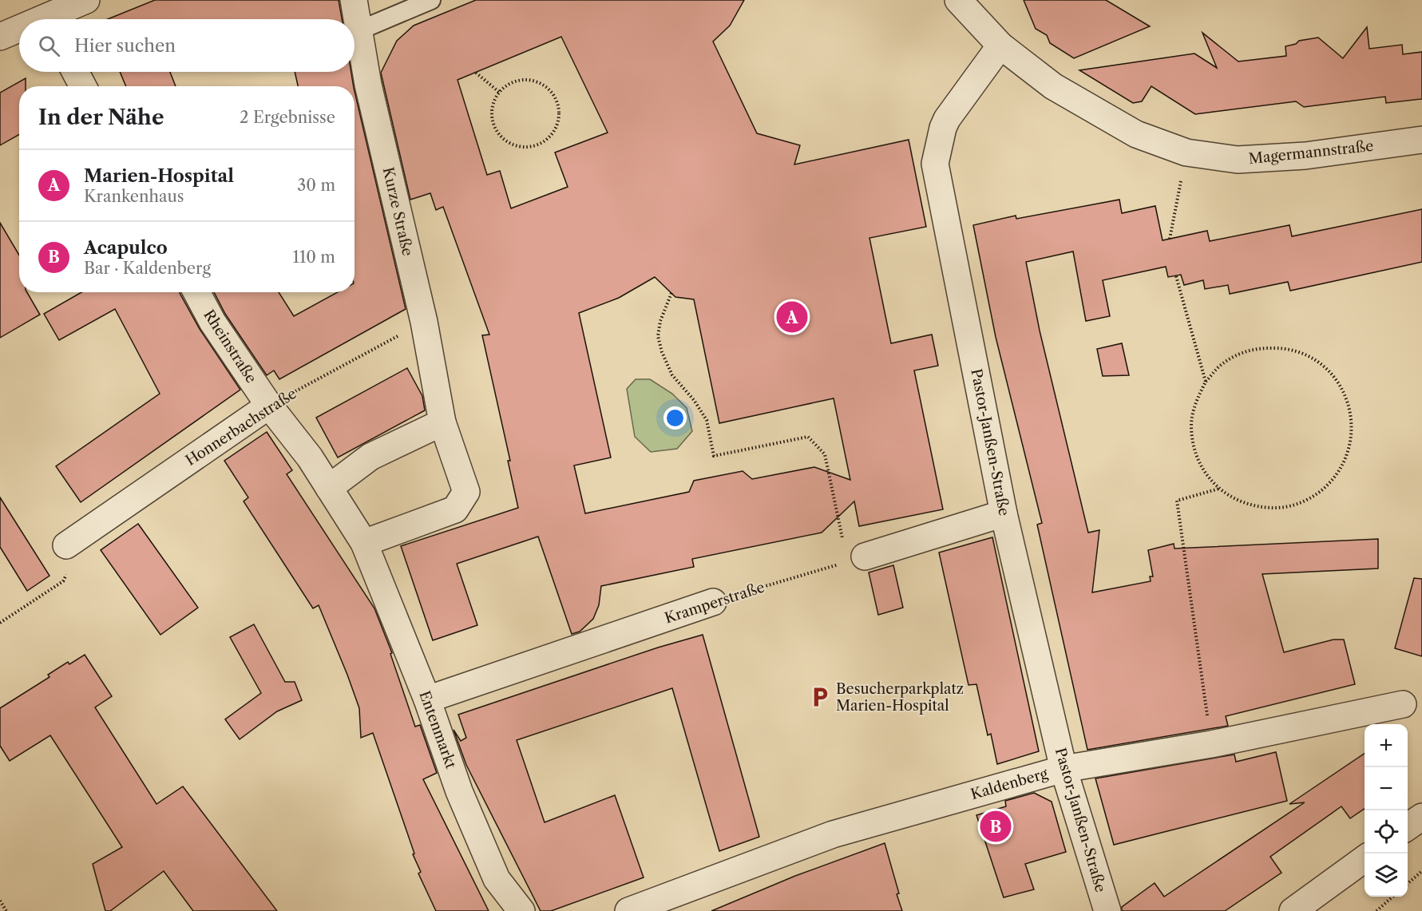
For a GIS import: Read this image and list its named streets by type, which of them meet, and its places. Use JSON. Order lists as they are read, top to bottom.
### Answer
{
  "streets": {
    "street": [
      "Magermannstraße",
      "Kurze Straße",
      "Rheinstraße",
      "Honnerbachstraße",
      "Pastor-Janßen-Straße",
      "Kramperstraße",
      "Entenmarkt",
      "Kaldenberg"
    ]
  },
  "crossings": [
    ["Magermannstraße", "Pastor-Janßen-Straße"],
    ["Kurze Straße", "Honnerbachstraße"],
    ["Rheinstraße", "Honnerbachstraße"],
    ["Rheinstraße", "Entenmarkt"],
    ["Honnerbachstraße", "Entenmarkt"],
    ["Pastor-Janßen-Straße", "Kaldenberg"],
    ["Kramperstraße", "Entenmarkt"]
  ],
  "places": {
    "parking": ["Besucherparkplatz Marien-Hospital"]
  },
  "page": {
    "search": "Hier suchen",
    "heading": ["In der Nähe", "2 Ergebnisse"],
    "list": [
      {
        "mark": "A",
        "name": "Marien-Hospital",
        "note": "Krankenhaus",
        "value": "30 m"
      },
      {
        "mark": "B",
        "name": "Acapulco",
        "note": "Bar · Kaldenberg",
        "value": "110 m"
      }
    ],
    "pins": ["A", "B"],
    "map_buttons": ["+", "−"]
  }
}
